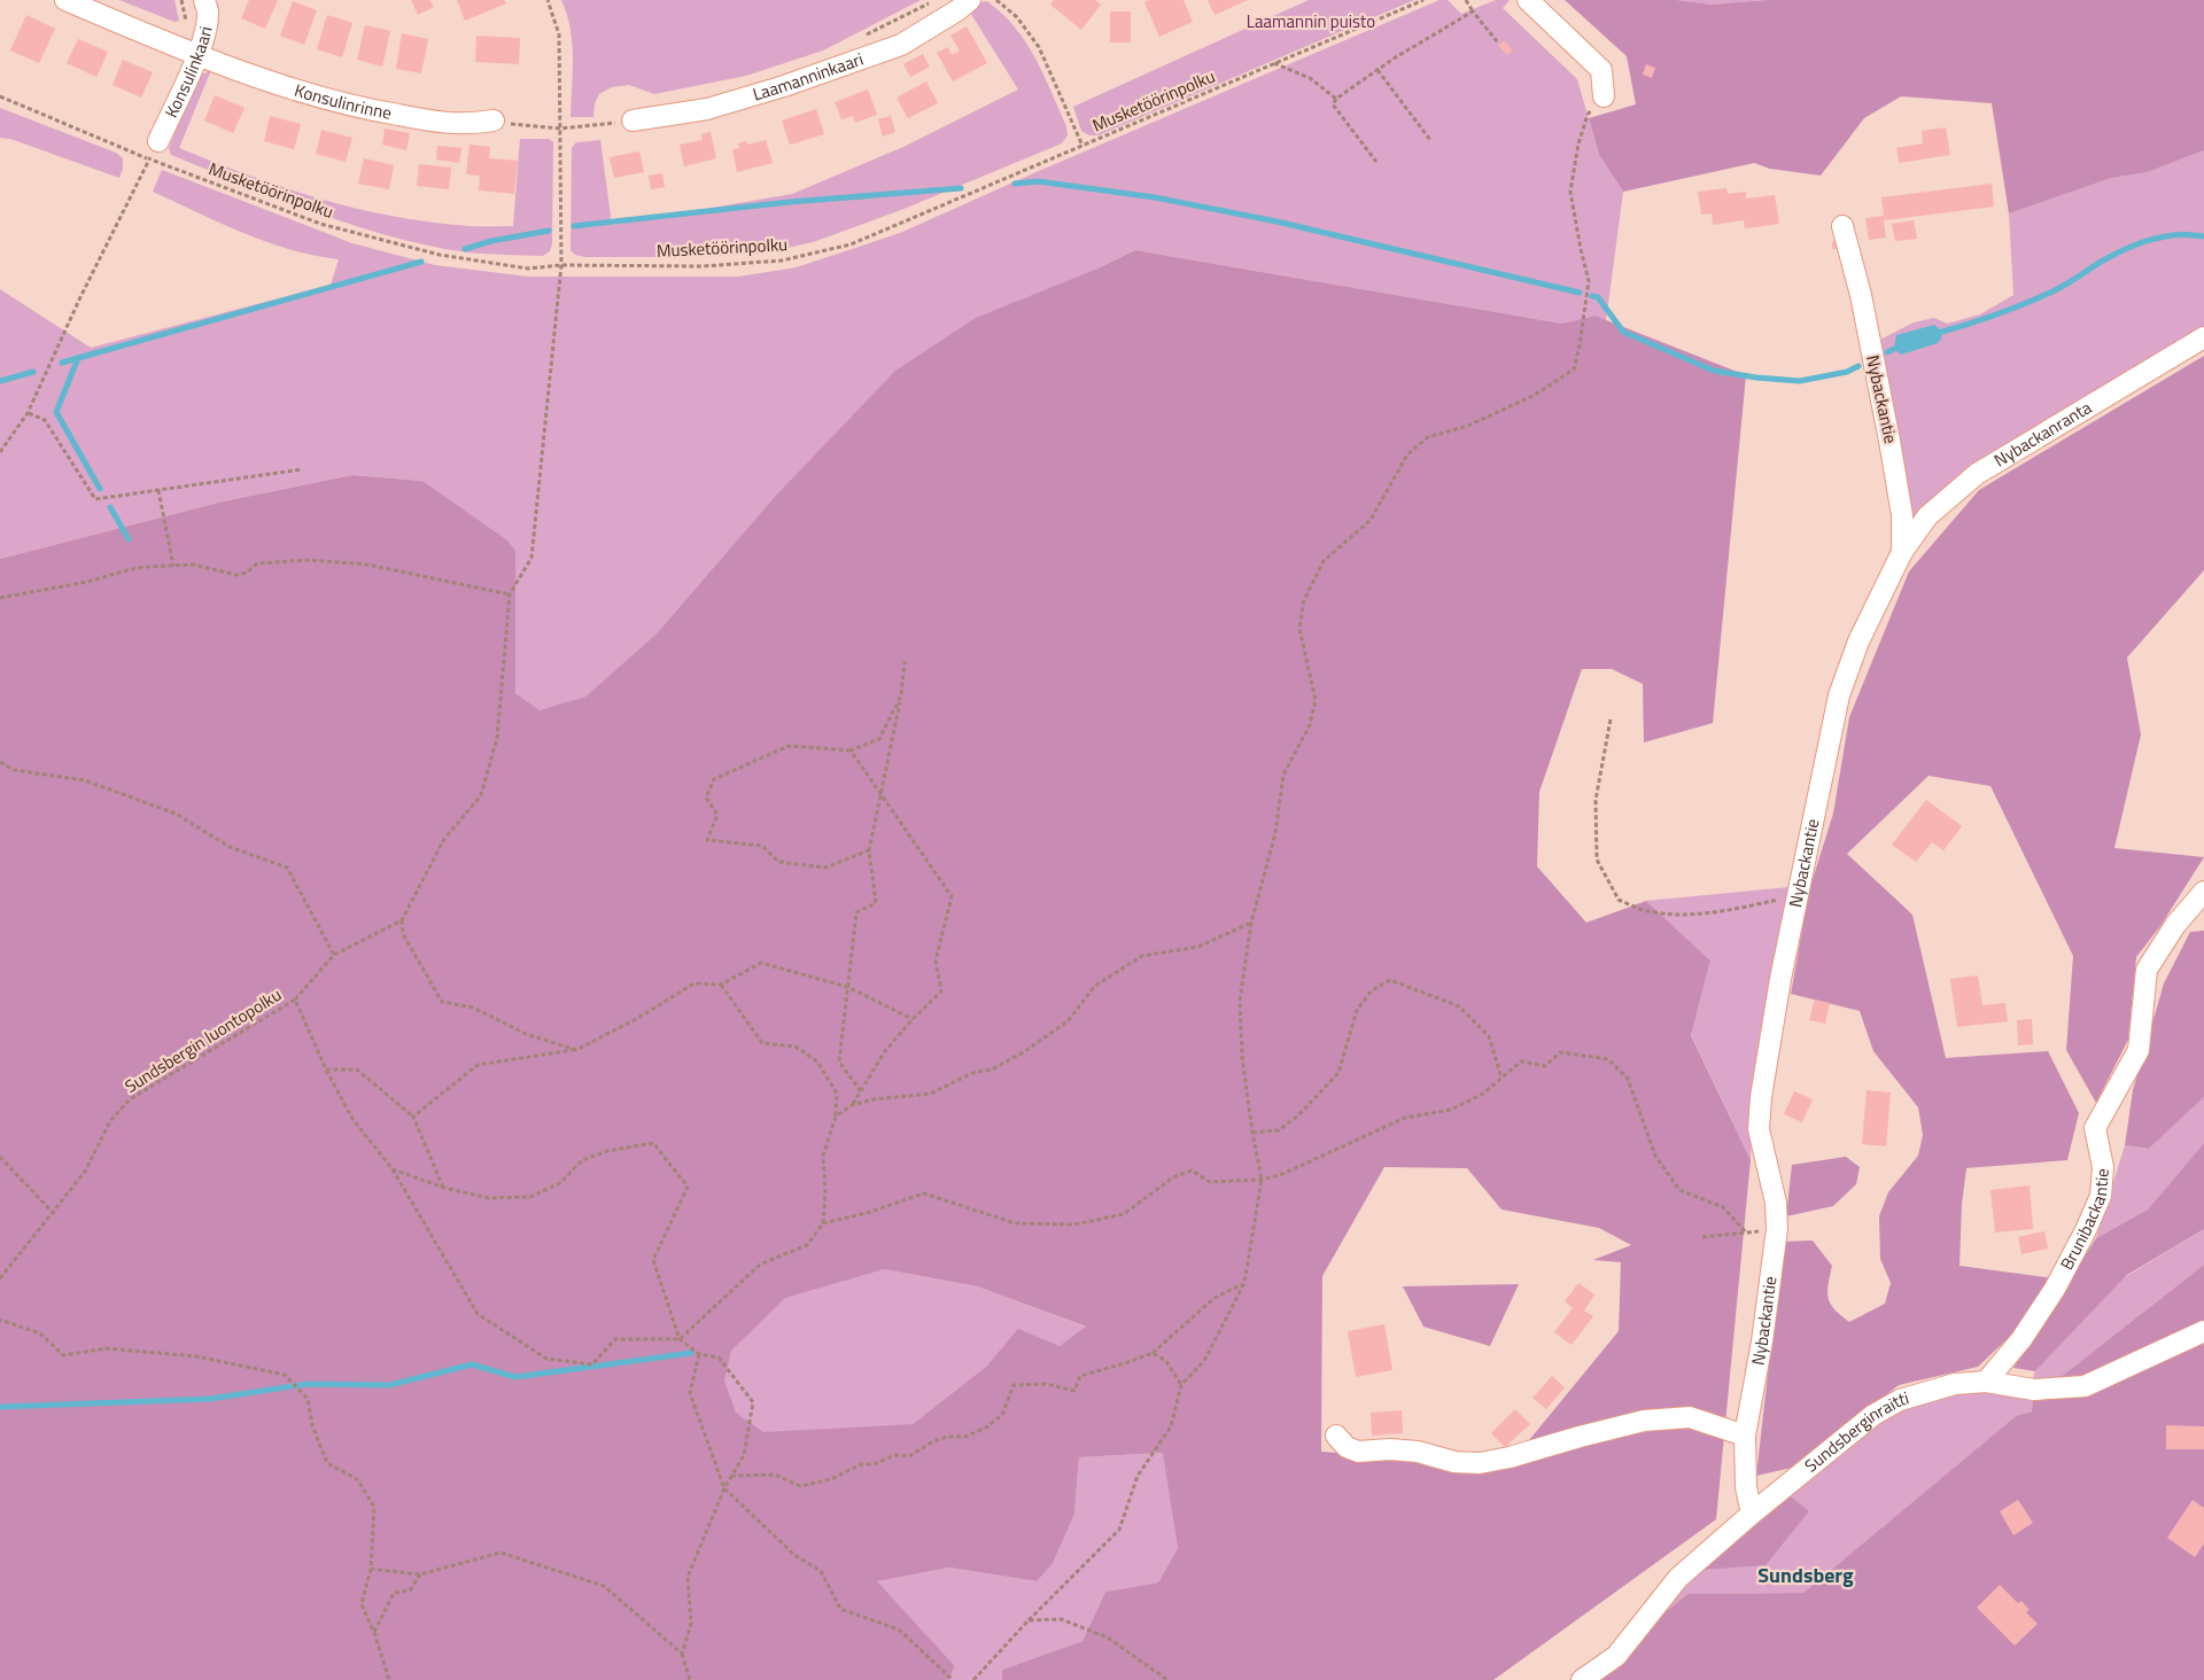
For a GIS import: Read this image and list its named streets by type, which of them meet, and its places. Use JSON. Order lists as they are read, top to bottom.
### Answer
{
  "streets": {
    "street": [
      "Konsulinkaari",
      "Laamanninkaari",
      "Konsulinrinne",
      "Nybackantie",
      "Nybackanranta",
      "Brunibackantie",
      "Sundsberginraitti"
    ],
    "path": ["Musketöörinpolku", "Sundsbergin luontopolku"]
  },
  "crossings": [
    ["Konsulinkaari", "Konsulinrinne"],
    ["Konsulinkaari", "Musketöörinpolku"],
    ["Nybackantie", "Nybackanranta"],
    ["Nybackantie", "Sundsberginraitti"],
    ["Brunibackantie", "Sundsberginraitti"]
  ],
  "districts": ["Sundsberg"],
  "parks": ["Laamannin puisto"]
}
